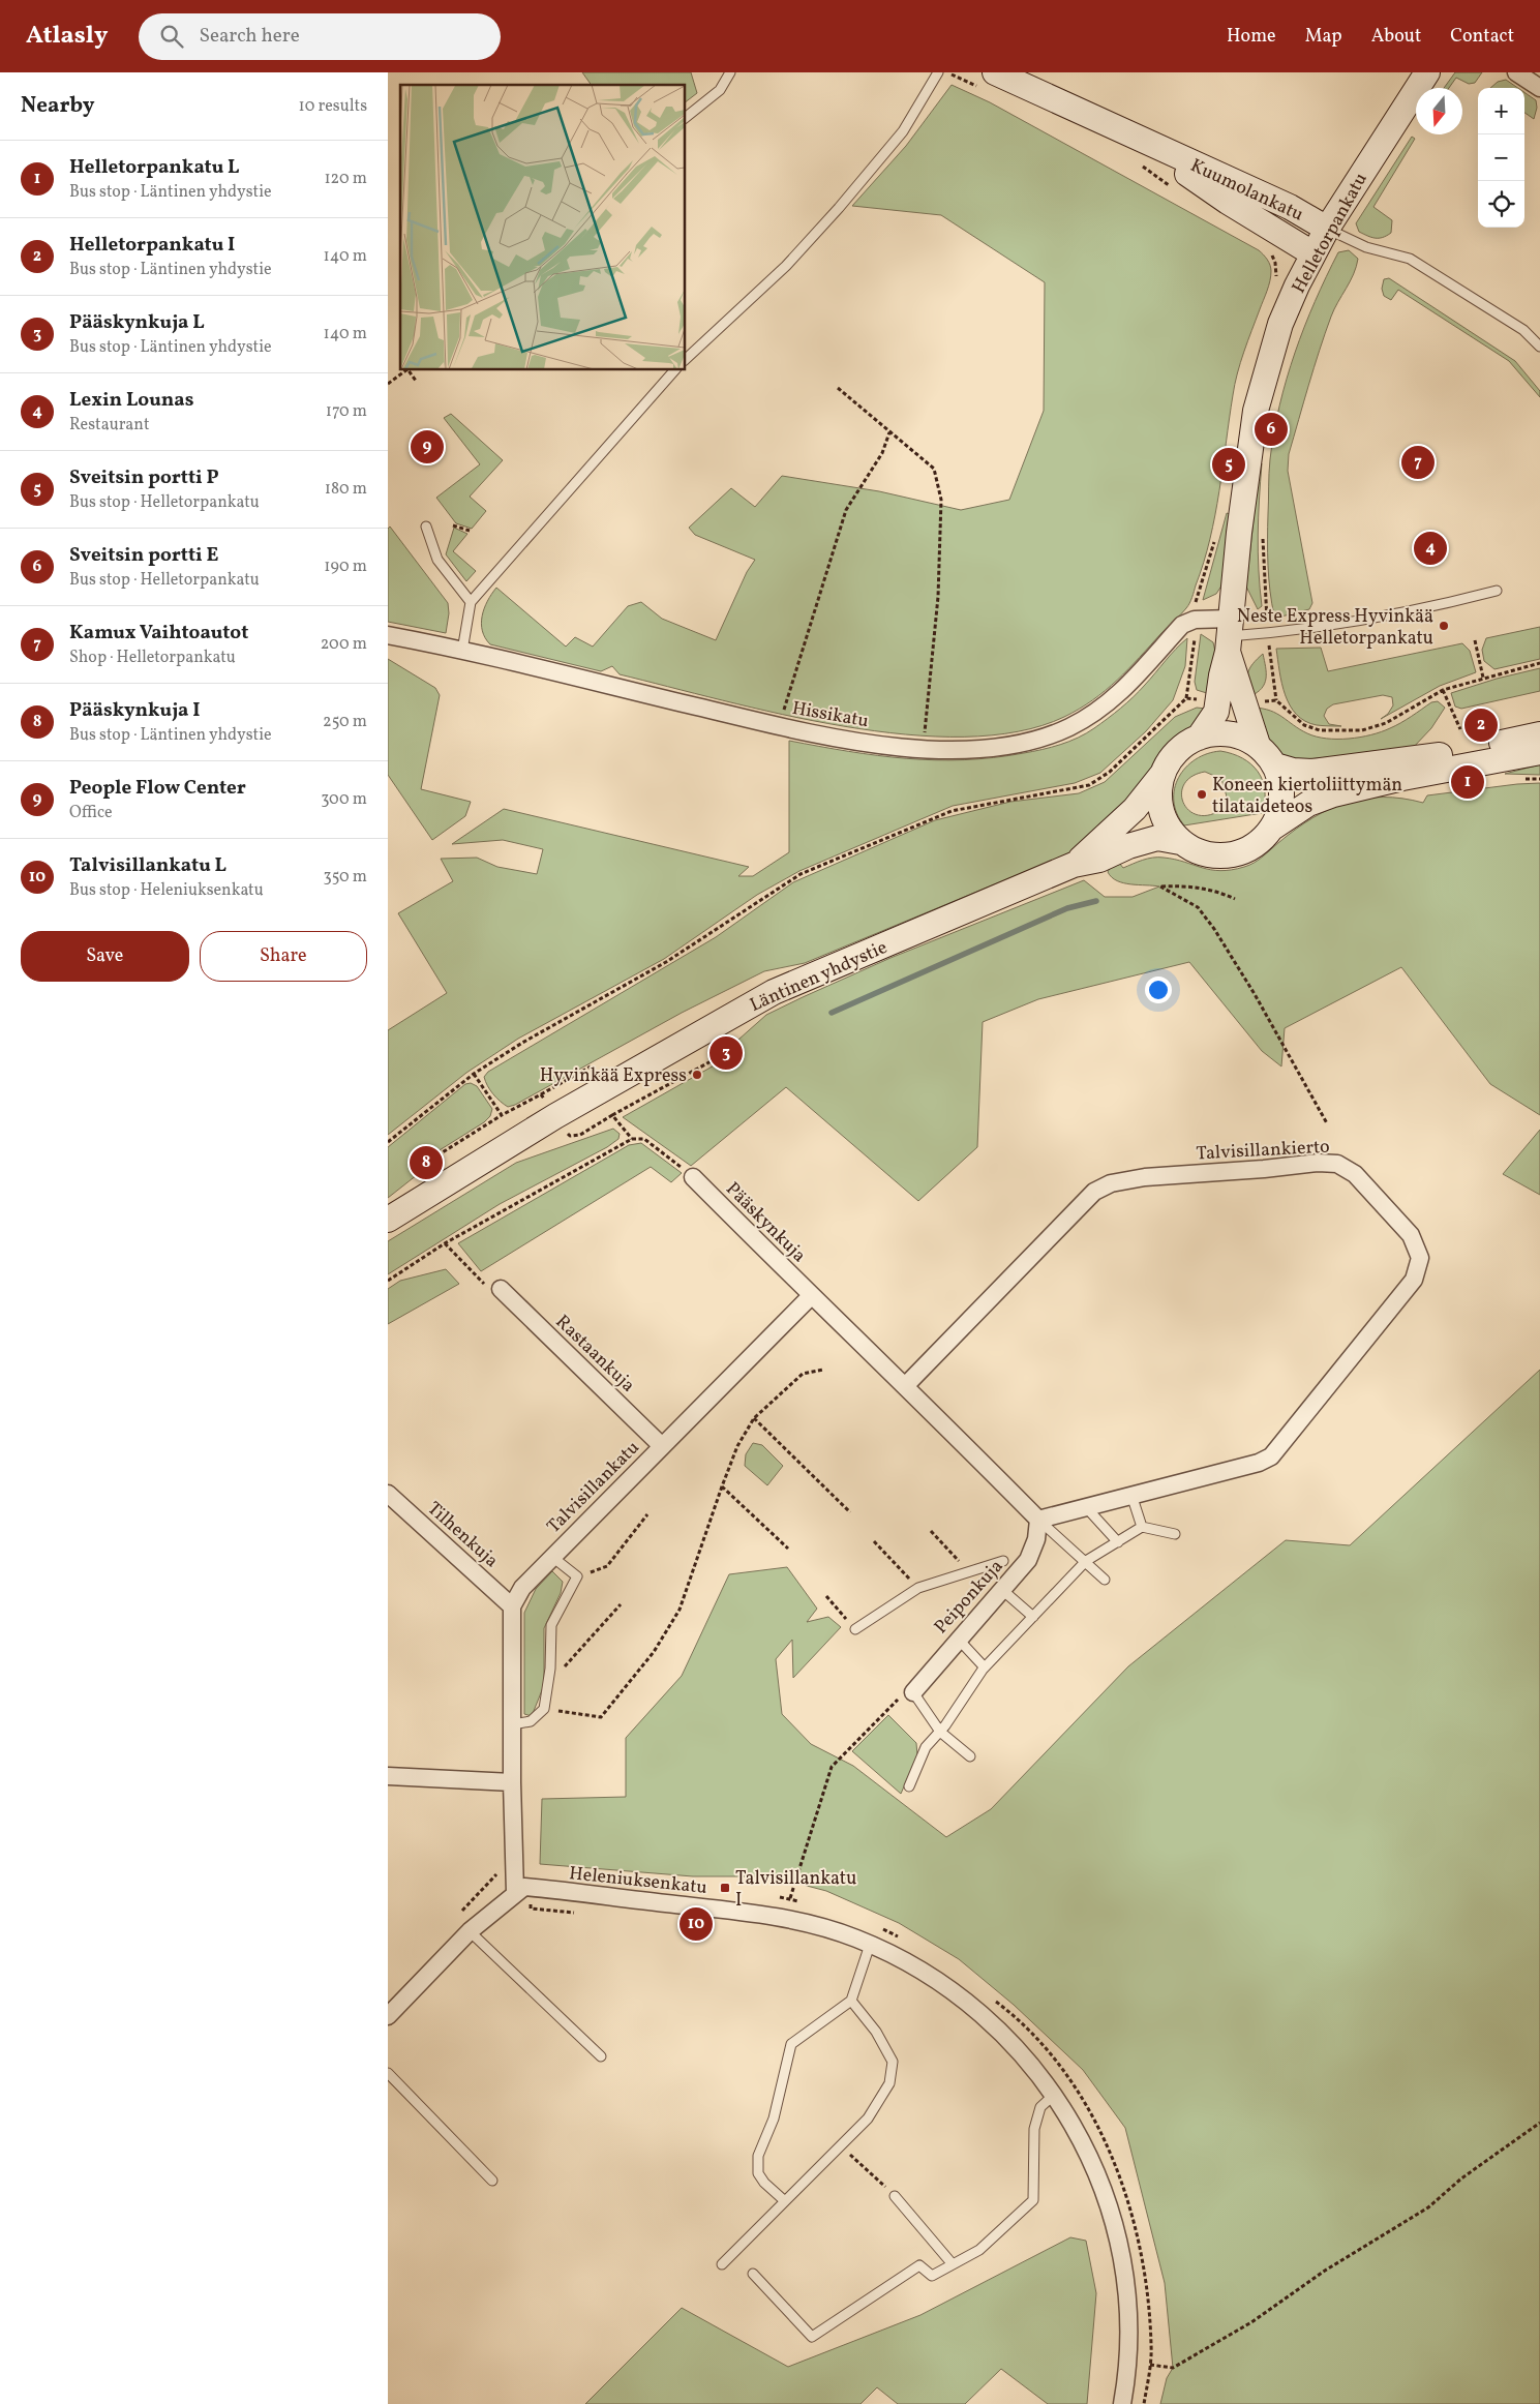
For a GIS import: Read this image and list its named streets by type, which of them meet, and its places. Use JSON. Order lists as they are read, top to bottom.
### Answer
{
  "streets": {
    "main road": ["Kuumolankatu", "Helletorpankatu", "Läntinen yhdystie"],
    "street": [
      "Hissikatu",
      "Talvisillankierto",
      "Pääskynkuja",
      "Rastaankuja",
      "Talvisillankatu",
      "Tilhenkuja",
      "Peiponkuja",
      "Heleniuksenkatu"
    ]
  },
  "crossings": [
    ["Kuumolankatu", "Helletorpankatu"],
    ["Helletorpankatu", "Läntinen yhdystie"],
    ["Talvisillankierto", "Peiponkuja"],
    ["Pääskynkuja", "Talvisillankatu"],
    ["Rastaankuja", "Talvisillankatu"],
    ["Talvisillankatu", "Tilhenkuja"]
  ],
  "places": {
    "other": ["Neste Express Hyvinkää Helletorpankatu", "Koneen kiertoliittymän tilataideteos", "Hyvinkää Express"],
    "transit": ["Talvisillankatu I"]
  },
  "north": "bottom",
  "page": {
    "header": "Atlasly",
    "search": "Search here",
    "nav": [
      "Home",
      "Map",
      "About",
      "Contact"
    ],
    "heading": ["Nearby", "10 results"],
    "map_buttons": ["+", "−"],
    "list": [
      {
        "mark": "1",
        "name": "Helletorpankatu L",
        "note": "Bus stop · Läntinen yhdystie",
        "value": "120 m"
      },
      {
        "mark": "2",
        "name": "Helletorpankatu I",
        "note": "Bus stop · Läntinen yhdystie",
        "value": "140 m"
      },
      {
        "mark": "3",
        "name": "Pääskynkuja L",
        "note": "Bus stop · Läntinen yhdystie",
        "value": "140 m"
      },
      {
        "mark": "4",
        "name": "Lexin Lounas",
        "note": "Restaurant",
        "value": "170 m"
      },
      {
        "mark": "5",
        "name": "Sveitsin portti P",
        "note": "Bus stop · Helletorpankatu",
        "value": "180 m"
      },
      {
        "mark": "6",
        "name": "Sveitsin portti E",
        "note": "Bus stop · Helletorpankatu",
        "value": "190 m"
      },
      {
        "mark": "7",
        "name": "Kamux Vaihtoautot",
        "note": "Shop · Helletorpankatu",
        "value": "200 m"
      },
      {
        "mark": "8",
        "name": "Pääskynkuja I",
        "note": "Bus stop · Läntinen yhdystie",
        "value": "250 m"
      },
      {
        "mark": "9",
        "name": "People Flow Center",
        "note": "Office",
        "value": "300 m"
      },
      {
        "mark": "10",
        "name": "Talvisillankatu L",
        "note": "Bus stop · Heleniuksenkatu",
        "value": "350 m"
      }
    ],
    "pins": [
      "6",
      "9",
      "7",
      "5",
      "4",
      "2",
      "1",
      "3",
      "8",
      "10"
    ],
    "buttons": ["Save", "Share"]
  }
}
